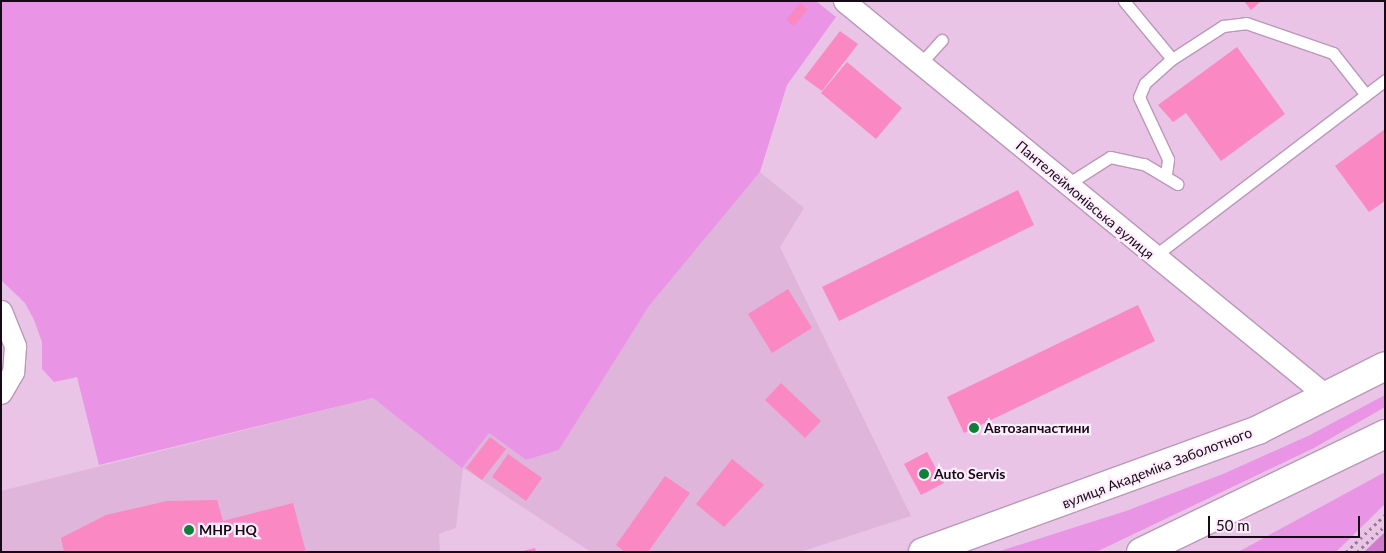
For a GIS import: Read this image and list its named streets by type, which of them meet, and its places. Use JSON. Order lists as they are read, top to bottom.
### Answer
{
  "streets": {
    "highway": ["вулиця Академіка Заболотного"],
    "street": ["Пантелеймонівська вулиця"]
  },
  "crossings": [
    ["Пантелеймонівська вулиця", "вулиця Академіка Заболотного"]
  ],
  "places": ["Автозапчастини", "Auto Servis", "MHP HQ"],
  "scale_bar": "50 m"
}
